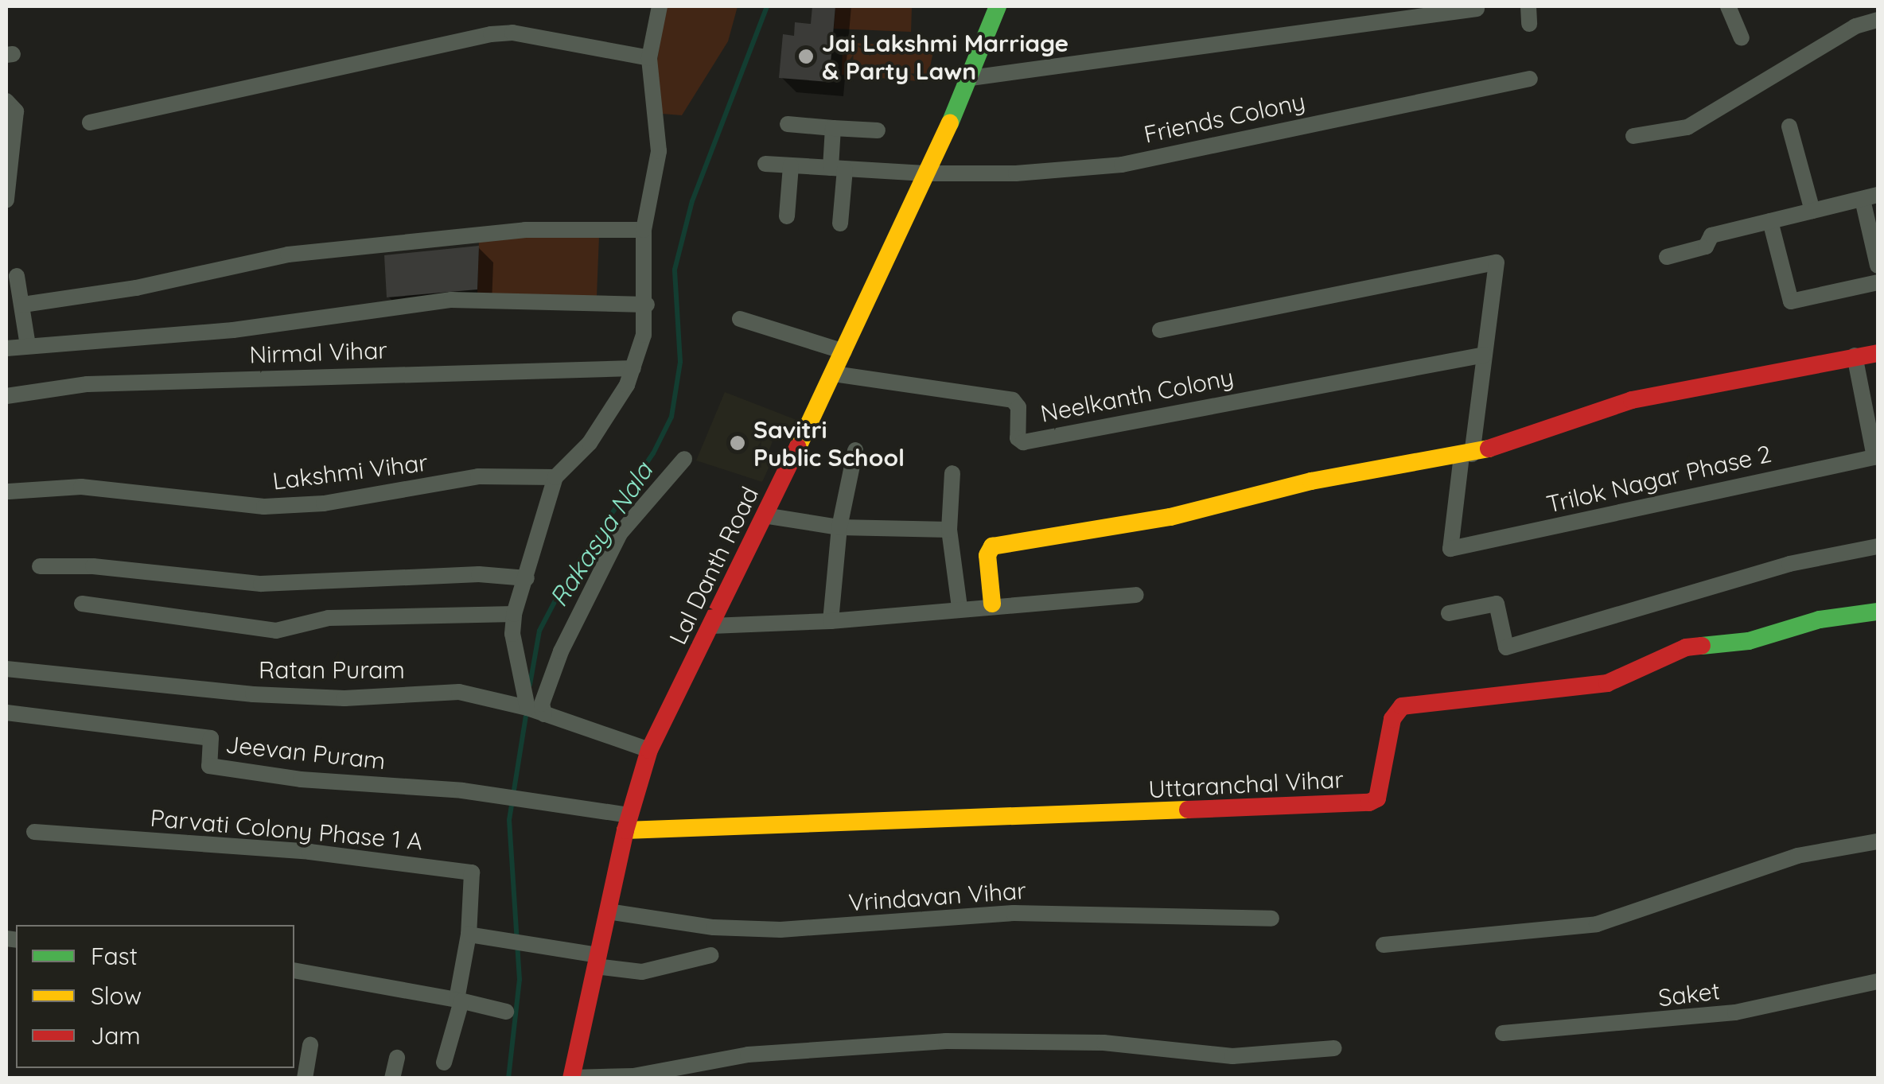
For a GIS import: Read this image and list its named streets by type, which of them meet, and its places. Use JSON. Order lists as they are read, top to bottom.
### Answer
{
  "streets": {
    "street": [
      "Friends Colony",
      "Nirmal Vihar",
      "Neelkanth Colony",
      "Lakshmi Vihar",
      "Trilok Nagar Phase 2",
      "Lal Danth Road",
      "Ratan Puram",
      "Jeevan Puram",
      "Uttaranchal Vihar",
      "Parvati Colony Phase 1 A",
      "Vrindavan Vihar",
      "Saket"
    ]
  },
  "crossings": [
    ["Friends Colony", "Lal Danth Road"],
    ["Neelkanth Colony", "Lal Danth Road"],
    ["Lal Danth Road", "Ratan Puram"],
    ["Lal Danth Road", "Jeevan Puram"],
    ["Lal Danth Road", "Uttaranchal Vihar"],
    ["Lal Danth Road", "Vrindavan Vihar"],
    ["Jeevan Puram", "Uttaranchal Vihar"]
  ],
  "water": ["Rakasya Nala"],
  "places": ["Jai Lakshmi Marriage & Party Lawn", "Savitri Public School"],
  "legend": ["Fast", "Slow", "Jam"]
}
